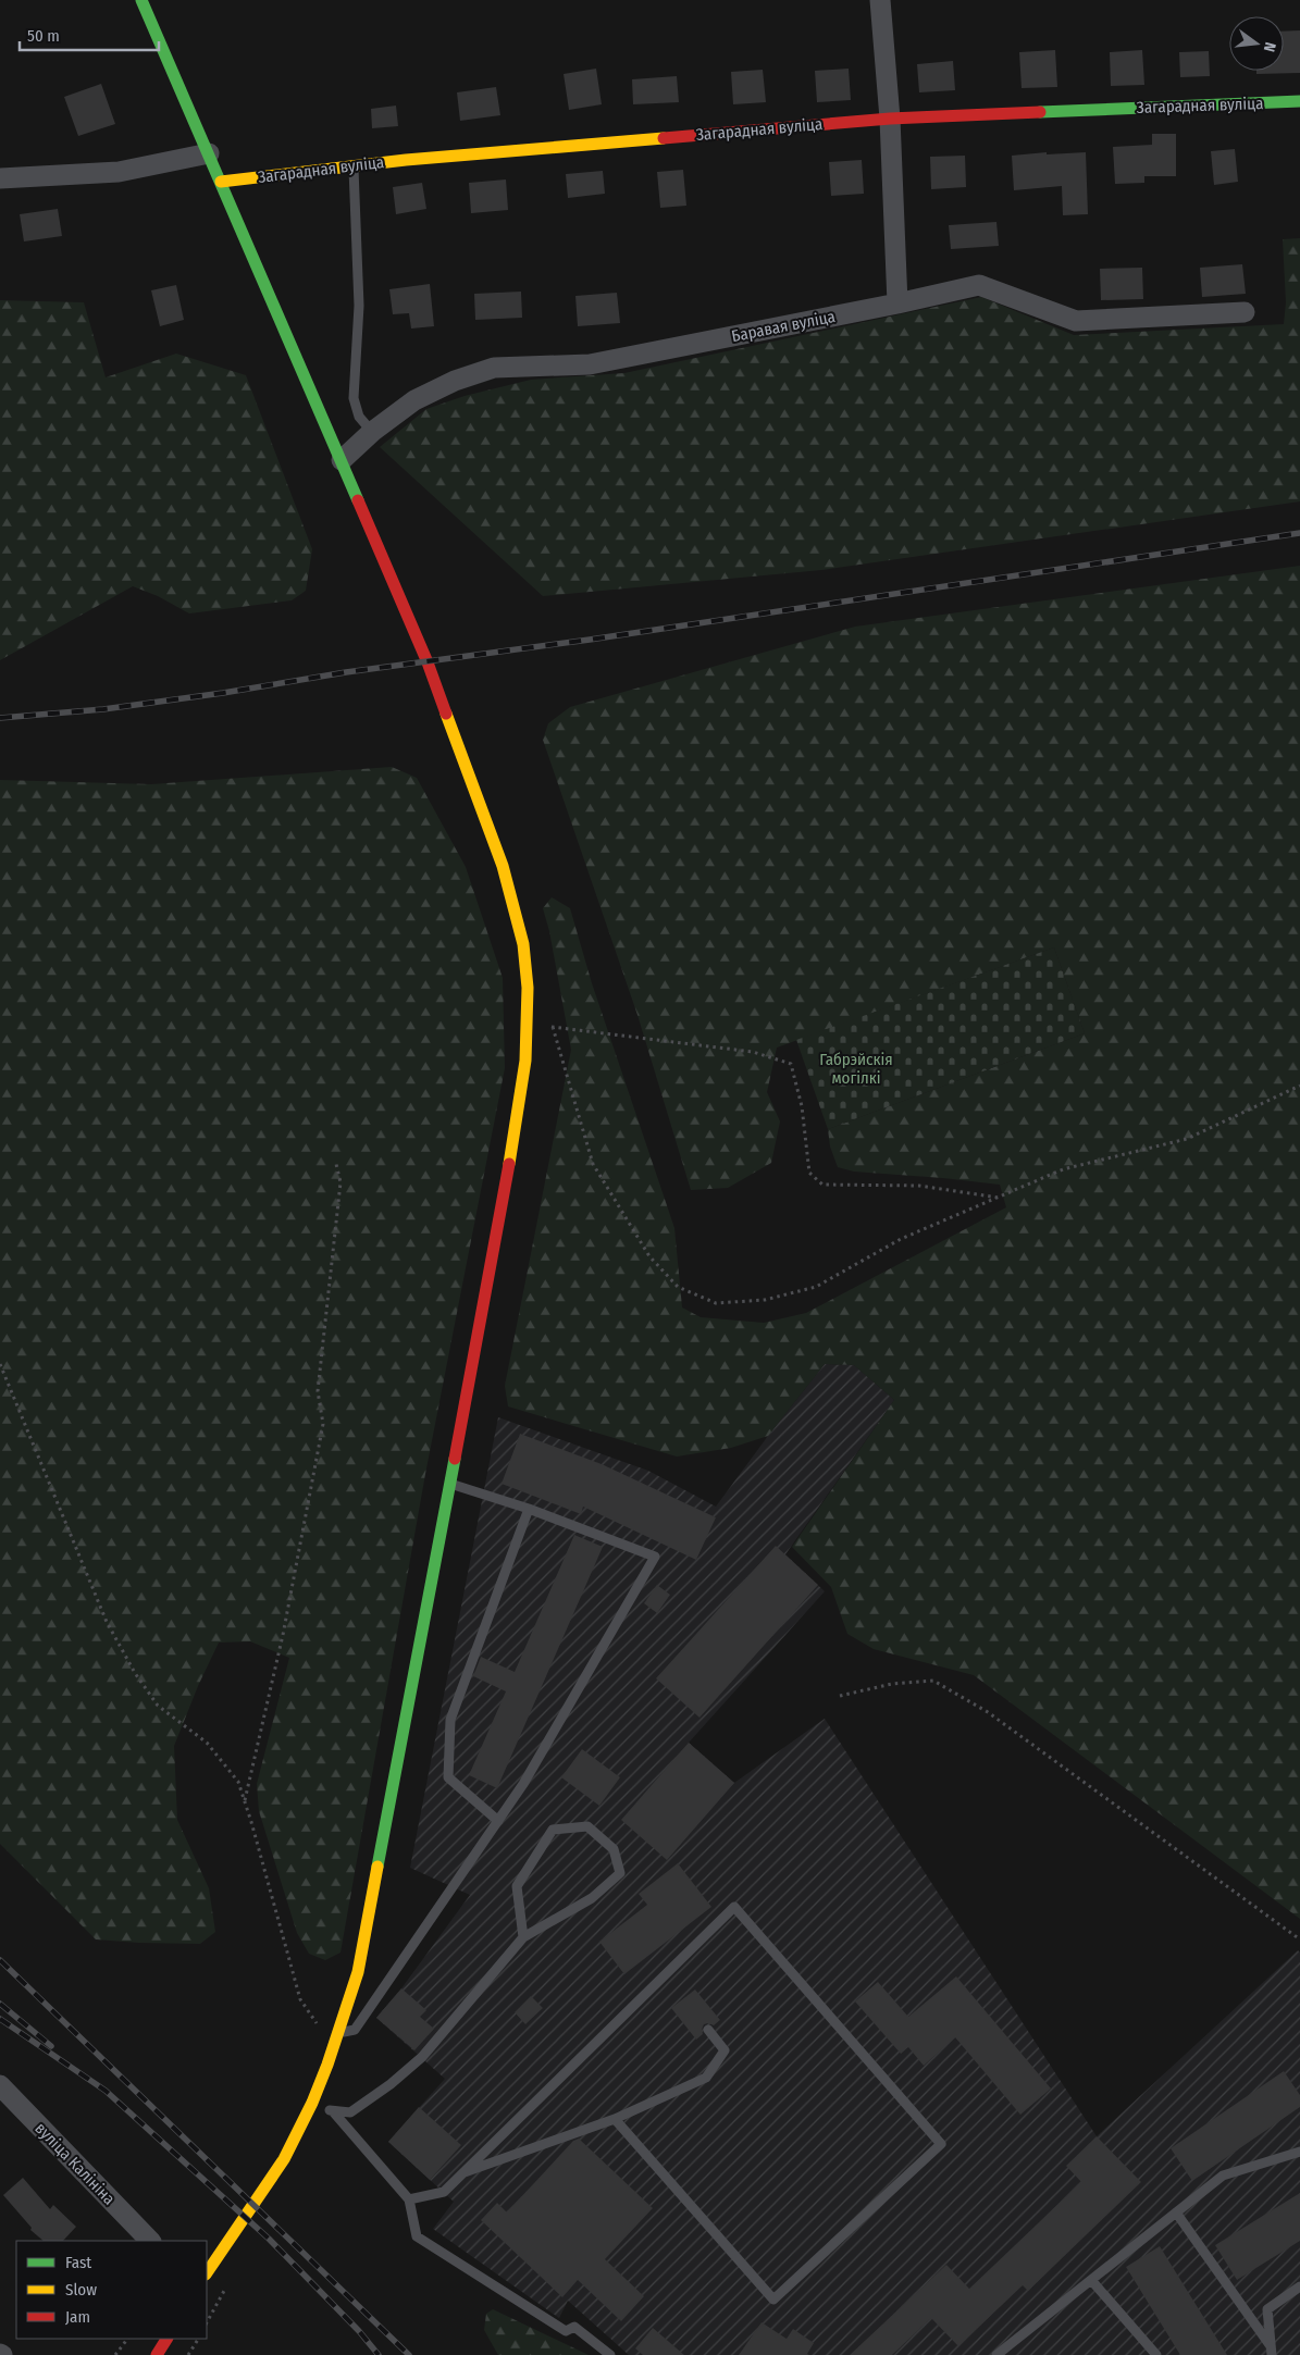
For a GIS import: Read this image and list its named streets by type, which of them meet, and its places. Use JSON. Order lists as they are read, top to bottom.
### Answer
{
  "streets": {
    "main road": ["Загарадная вуліца"],
    "street": ["Баравая вуліца", "вуліца Калініна"]
  },
  "parks": ["Габрэйскія могілкі"],
  "legend": ["Fast", "Slow", "Jam"],
  "scale_bar": "50 m",
  "north": "right"
}
